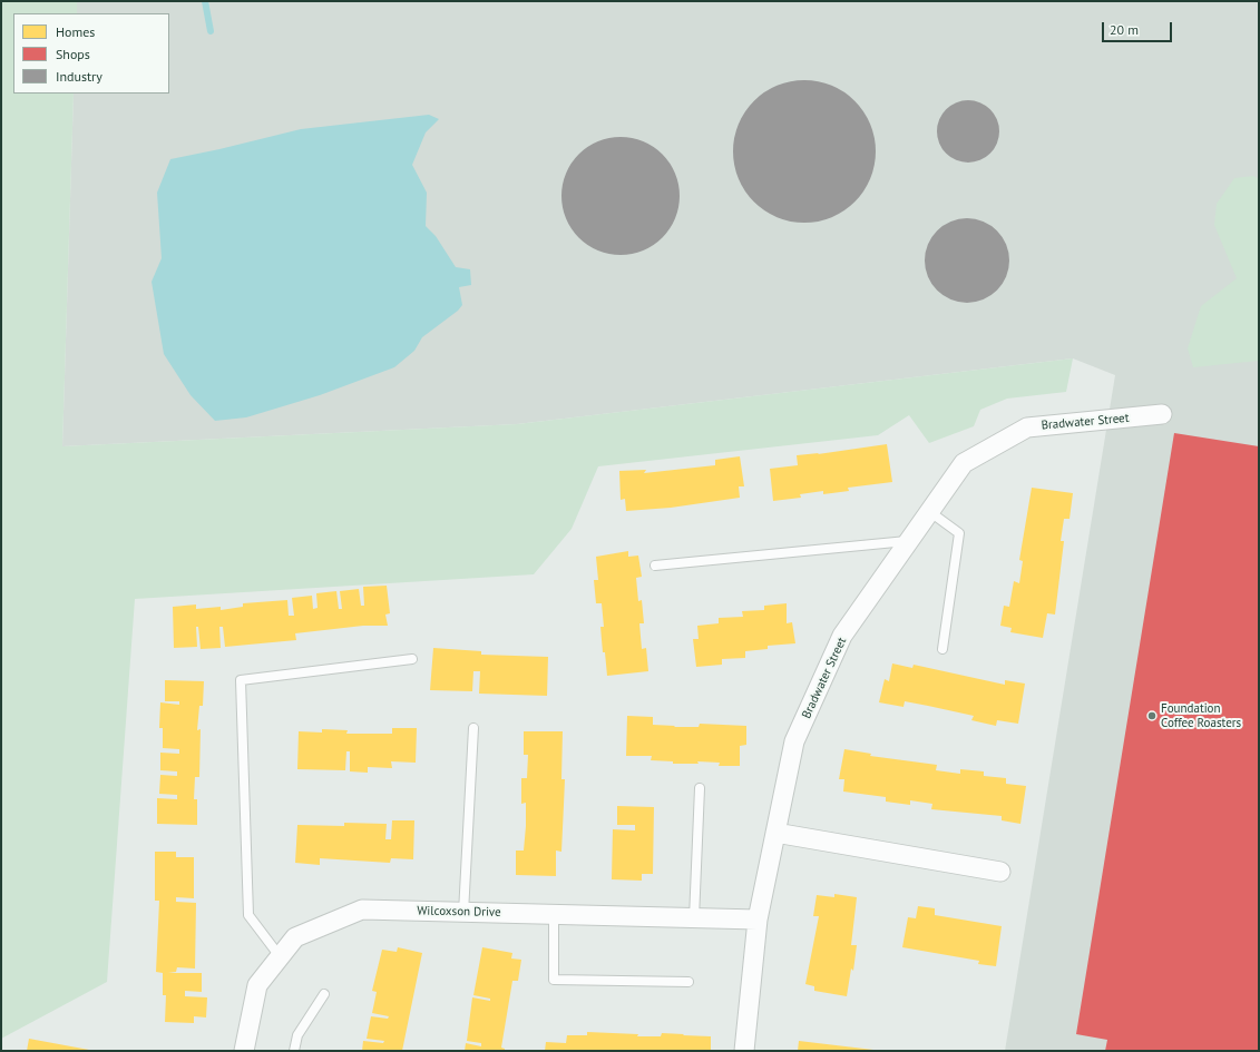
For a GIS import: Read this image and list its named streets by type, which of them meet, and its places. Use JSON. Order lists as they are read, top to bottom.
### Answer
{
  "streets": {
    "street": ["Bradwater Street", "Wilcoxson Drive"]
  },
  "crossings": [
    ["Bradwater Street", "Wilcoxson Drive"]
  ],
  "places": ["Foundation Coffee Roasters"],
  "legend": ["Homes", "Shops", "Industry"],
  "scale_bar": "20 m"
}
